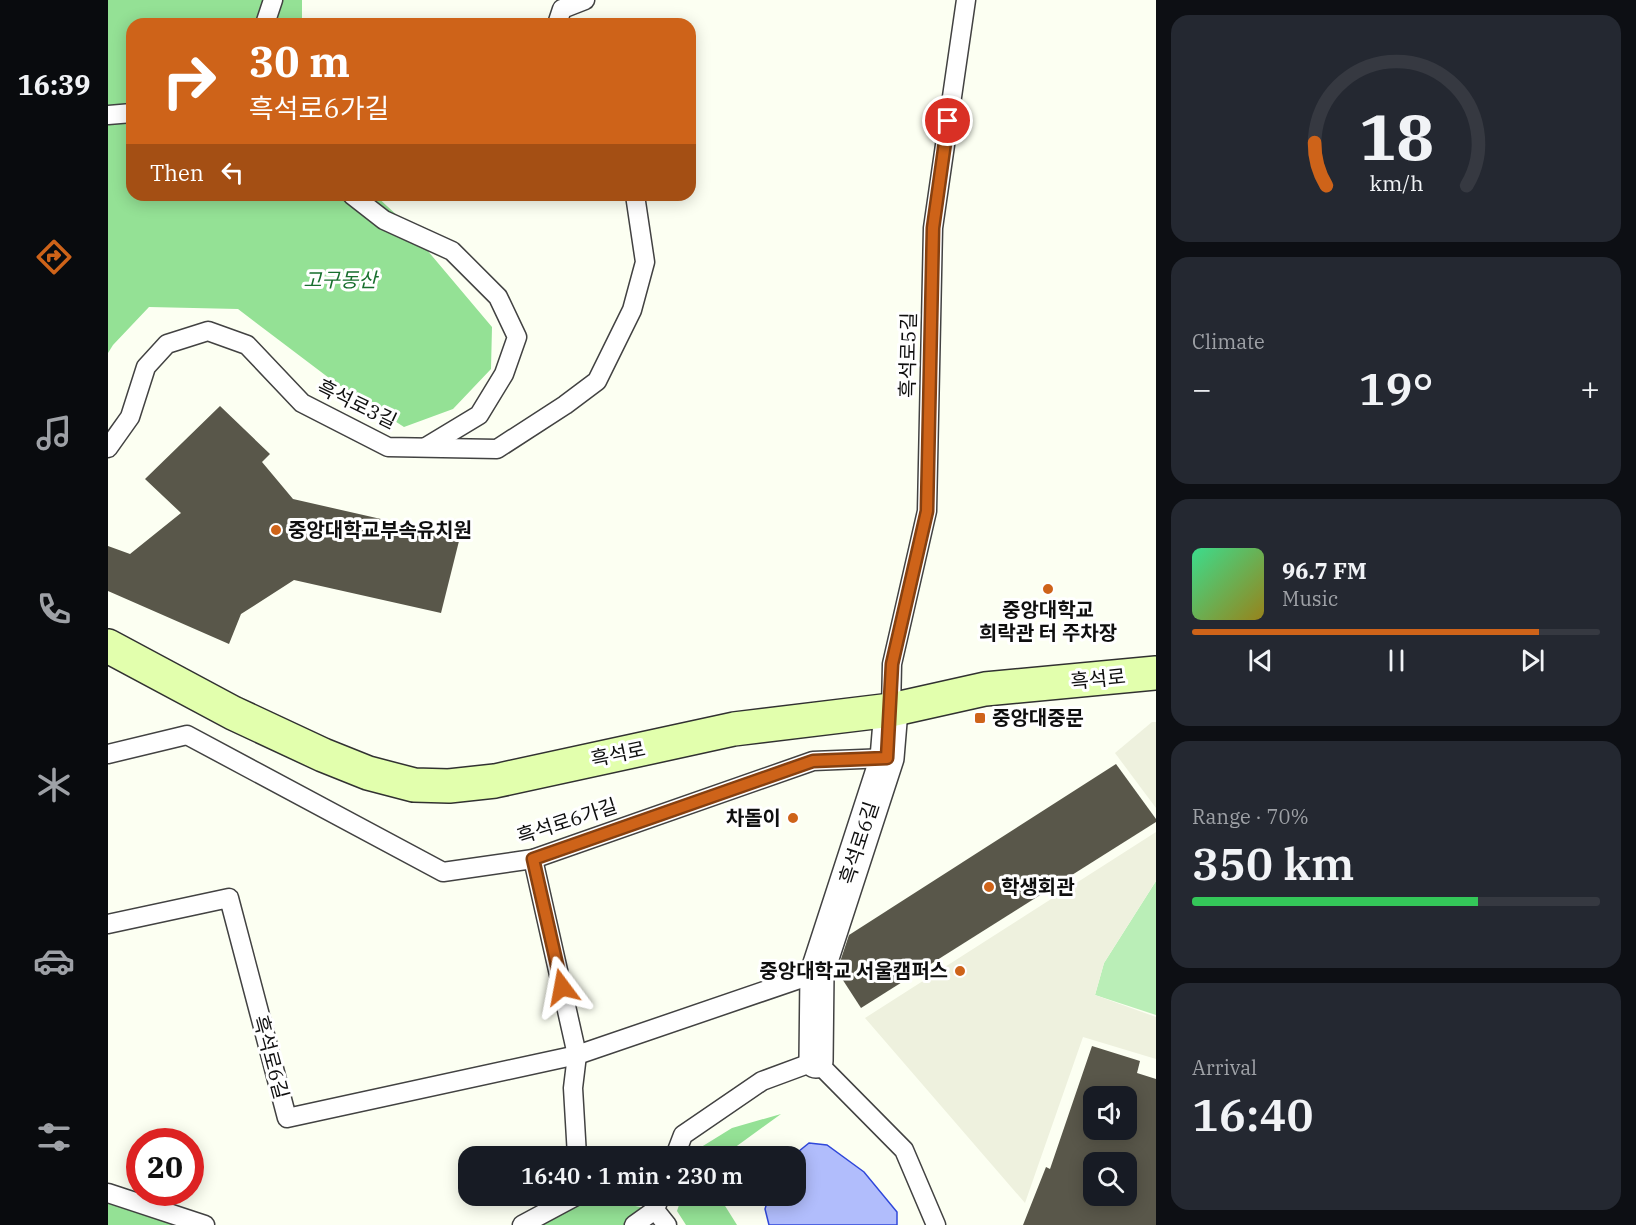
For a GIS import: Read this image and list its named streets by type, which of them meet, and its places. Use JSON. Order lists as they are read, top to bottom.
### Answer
{
  "streets": {
    "street": ["흑석로", "흑석로6길"],
    "lane": ["흑석로5길", "흑석로3길", "흑석로6가길"]
  },
  "crossings": [
    ["흑석로5길", "흑석로"],
    ["흑석로5길", "흑석로6길"],
    ["흑석로", "흑석로6길"],
    ["흑석로6가길", "흑석로6길"]
  ],
  "parks": ["고구동산"],
  "places": {
    "other": [
      "중앙대학교부속유치원",
      "중앙대학교 희락관 터 주차장",
      "차돌이",
      "학생회관",
      "중앙대학교 서울캠퍼스"
    ],
    "transit": ["중앙대중문"]
  },
  "page": {
    "tabs": "16:39",
    "turn": ["30 m", "흑석로6가길"],
    "then": "Then",
    "tile": [
      "Climate",
      ["Range · 70%", "350 km"],
      ["Arrival", "16:40"]
    ],
    "heat": ["−", "19°", "+"],
    "song": ["96.7 FM", "Music"],
    "limit": "20",
    "trip": "16:40 · 1 min · 230 m",
    "gauge": ["18", "km/h"]
  }
}
